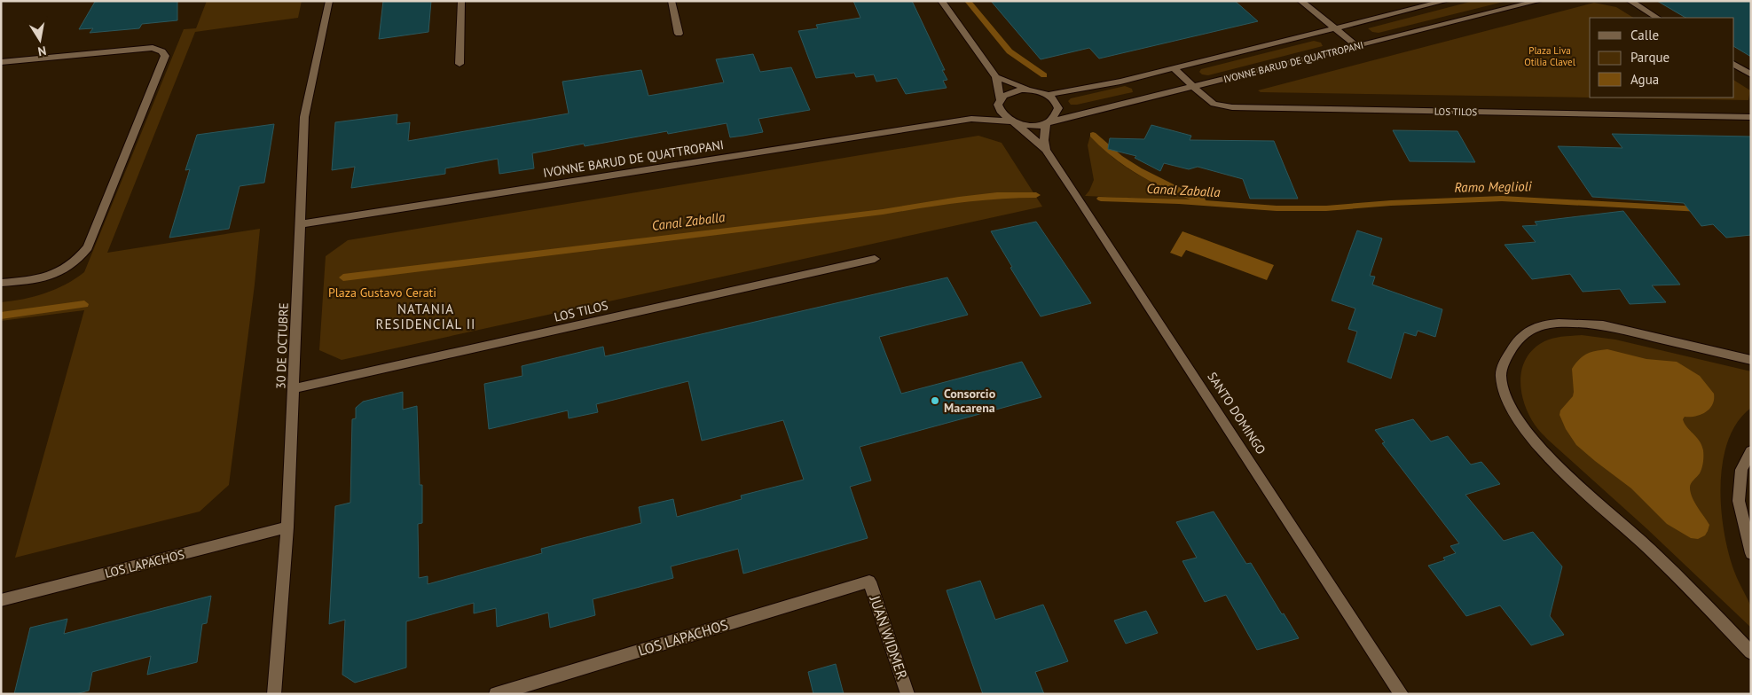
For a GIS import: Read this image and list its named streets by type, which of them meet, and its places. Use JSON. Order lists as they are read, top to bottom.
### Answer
{
  "streets": {
    "street": [
      "IVONNE BARUD DE QUATTROPANI",
      "LOS TILOS",
      "30 DE OCTUBRE",
      "SANTO DOMINGO",
      "LOS LAPACHOS",
      "JUAN WIDMER"
    ]
  },
  "crossings": [
    ["IVONNE BARUD DE QUATTROPANI", "LOS TILOS"],
    ["IVONNE BARUD DE QUATTROPANI", "30 DE OCTUBRE"],
    ["IVONNE BARUD DE QUATTROPANI", "SANTO DOMINGO"],
    ["LOS TILOS", "30 DE OCTUBRE"],
    ["30 DE OCTUBRE", "LOS LAPACHOS"],
    ["LOS LAPACHOS", "JUAN WIDMER"]
  ],
  "districts": ["NATANIA RESIDENCIAL II"],
  "water": ["Ramo Meglioli", "Canal Zaballa"],
  "parks": ["Plaza Liva Otilia Clavel", "Plaza Gustavo Cerati"],
  "places": ["Consorcio Macarena"],
  "legend": ["Calle", "Parque", "Agua"],
  "north": "bottom"
}
